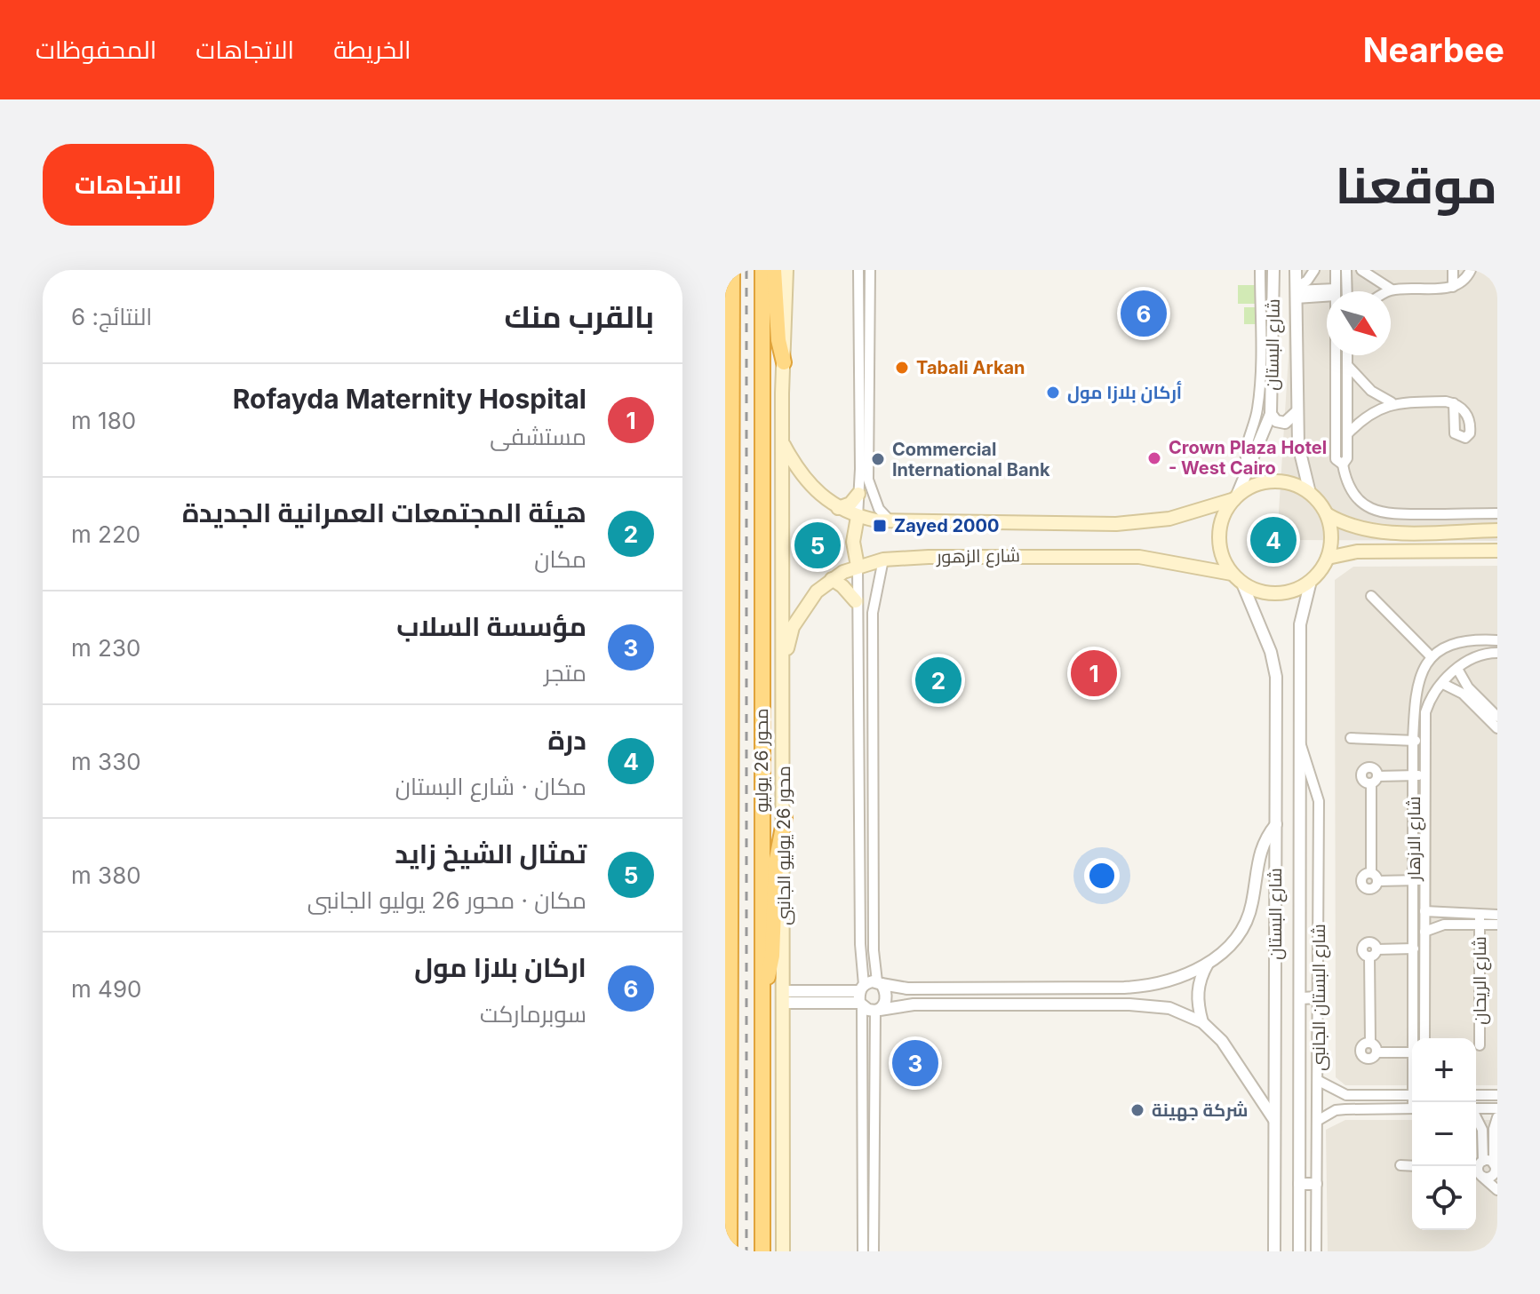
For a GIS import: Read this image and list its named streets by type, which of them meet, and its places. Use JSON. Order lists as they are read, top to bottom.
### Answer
{
  "streets": {
    "highway": ["محور 26 يوليو"],
    "main road": ["شارع الزهور", "محور 26 يوليو الجانبى"],
    "street": [
      "شارع البستان",
      "شارع الازهار",
      "شارع الريحان",
      "شارع البستان الجانبى"
    ]
  },
  "crossings": [
    ["شارع البستان", "شارع الزهور"],
    ["شارع البستان", "شارع البستان الجانبى"],
    ["شارع الزهور", "محور 26 يوليو الجانبى"]
  ],
  "places": {
    "other": [
      "Tabali Arkan",
      "أركان بلازا مول",
      "Crown Plaza Hotel - West Cairo",
      "Commercial International Bank",
      "شركة جهينة"
    ],
    "transit": ["Zayed 2000"]
  },
  "north": "bottom right",
  "page": {
    "header": "Nearbee",
    "nav": ["الخريطة", "الاتجاهات", "المحفوظات"],
    "title": "موقعنا",
    "buttons": "الاتجاهات",
    "heading": ["بالقرب منك", "النتائج: 6"],
    "pins": [
      "6",
      "4",
      "5",
      "1",
      "2",
      "3"
    ],
    "list": [
      {
        "mark": "1",
        "name": "Rofayda Maternity Hospital",
        "note": "مستشفى",
        "value": "180 m"
      },
      {
        "mark": "2",
        "name": "هيئة المجتمعات العمرانية الجديدة",
        "note": "مكان",
        "value": "220 m"
      },
      {
        "mark": "3",
        "name": "مؤسسة السلاب",
        "note": "متجر",
        "value": "230 m"
      },
      {
        "mark": "4",
        "name": "درة",
        "note": "مكان · شارع البستان",
        "value": "330 m"
      },
      {
        "mark": "5",
        "name": "تمثال الشيخ زايد",
        "note": "مكان · محور 26 يوليو الجانبى",
        "value": "380 m"
      },
      {
        "mark": "6",
        "name": "اركان بلازا مول",
        "note": "سوبرماركت",
        "value": "490 m"
      }
    ],
    "map_buttons": ["+", "−"]
  }
}
